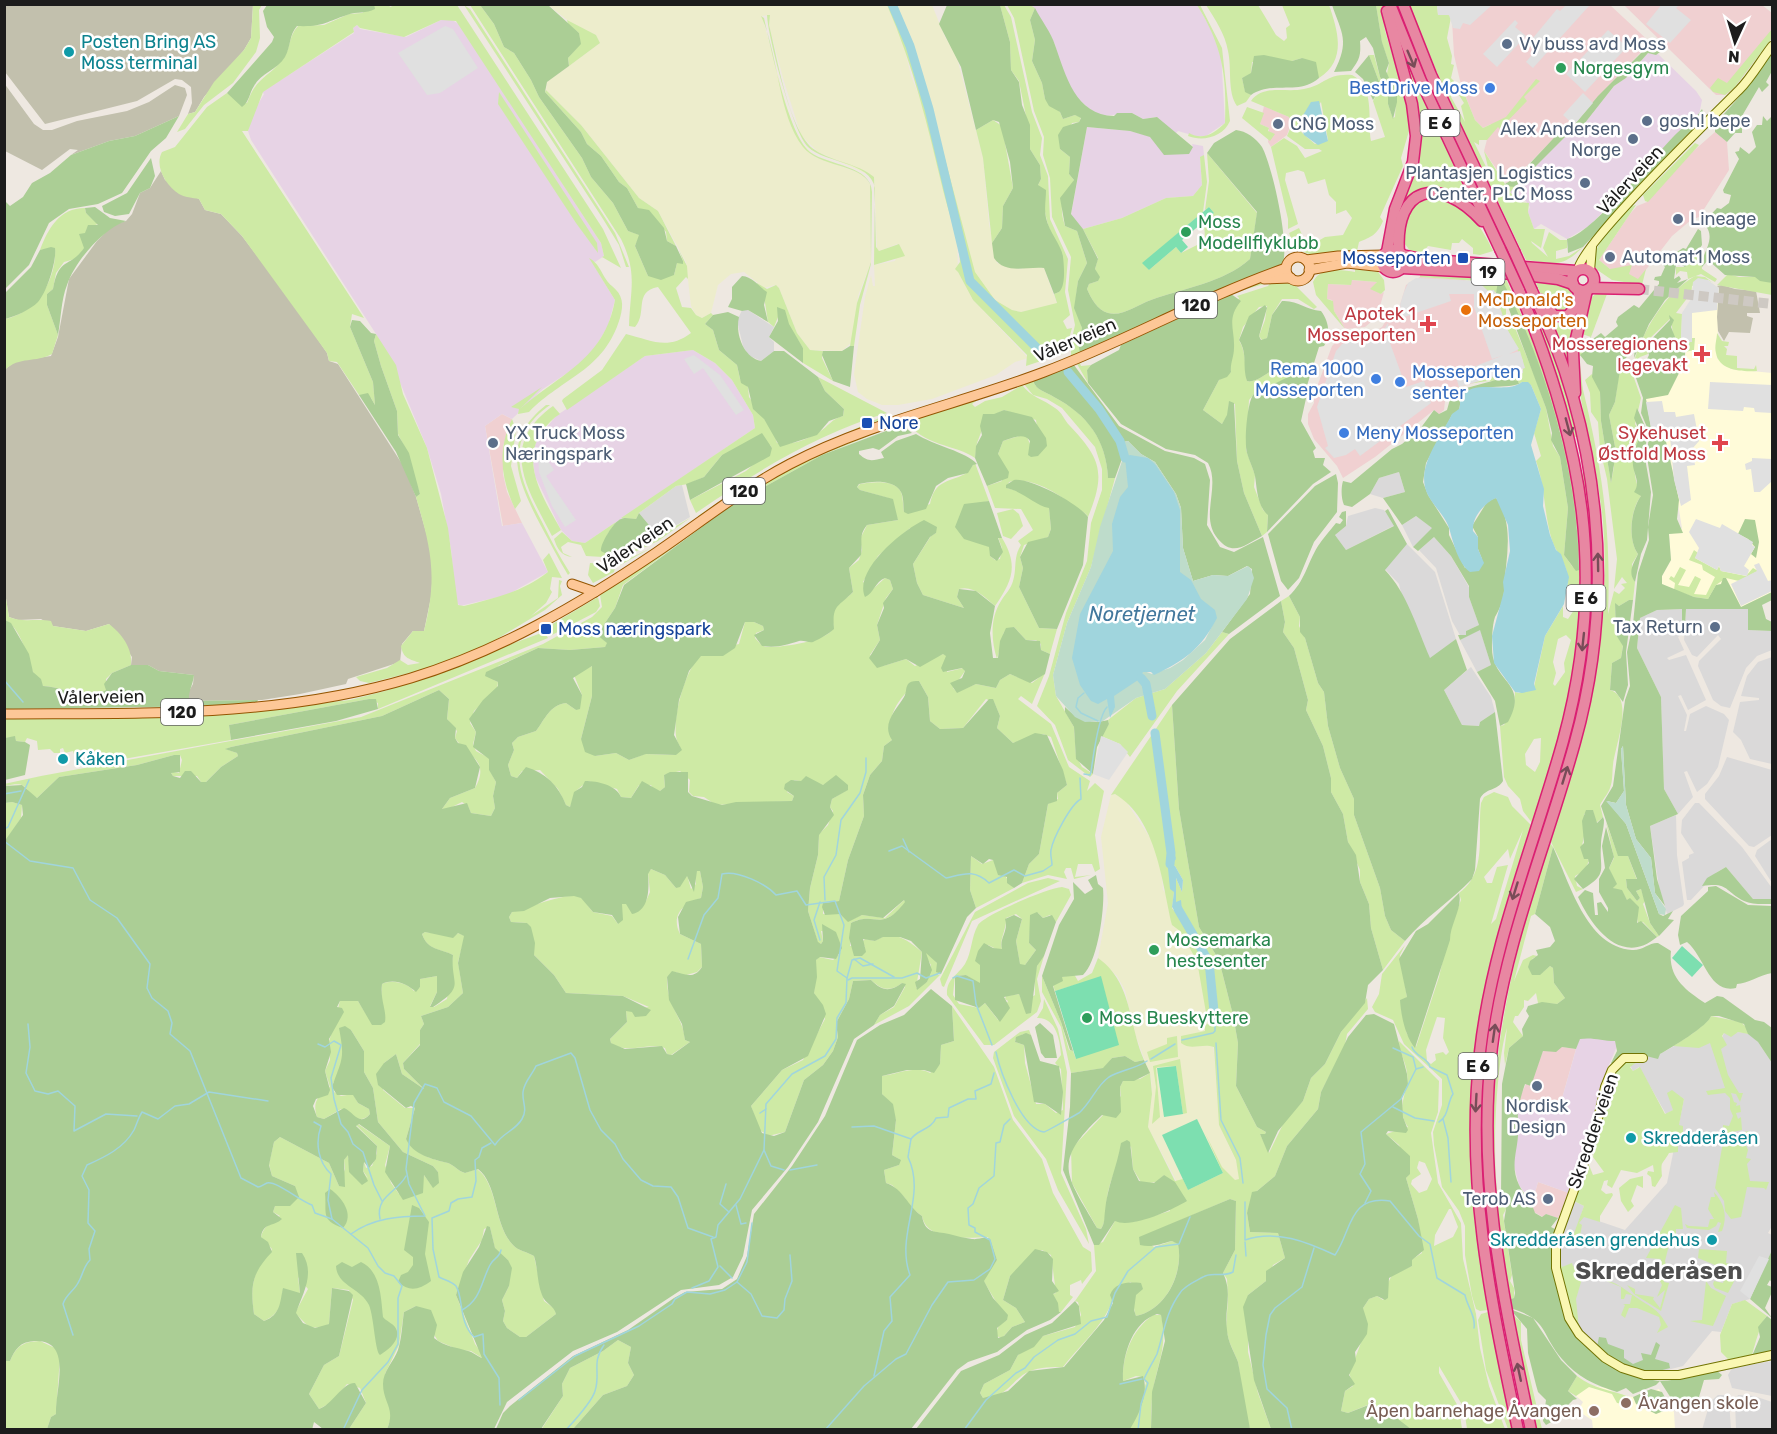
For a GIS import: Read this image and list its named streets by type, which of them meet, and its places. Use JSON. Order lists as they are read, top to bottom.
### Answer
{
  "streets": {
    "highway": ["E 6", "19"],
    "main road": ["Vålerveien", "120"],
    "street": ["Skredderveien"]
  },
  "crossings": [
    ["E 6", "19"],
    ["E 6", "120"],
    ["Vålerveien", "19"],
    ["Vålerveien", "120"],
    ["19", "120"]
  ],
  "districts": ["Skredderåsen"],
  "water": ["Noretjernet"],
  "places": {
    "other": [
      "Vy buss avd Moss",
      "Posten Bring AS Moss terminal",
      "Norgesgym",
      "BestDrive Moss",
      "gosh! bepe",
      "CNG Moss",
      "Alex Andersen Norge",
      "Plantasjen Logistics Center, PLC Moss",
      "Lineage",
      "Moss Modellflyklubb",
      "Automat1 Moss",
      "McDonald's Mosseporten",
      "Rema 1000 Mosseporten",
      "Mosseporten senter",
      "Meny Mosseporten",
      "YX Truck Moss Næringspark",
      "Tax Return",
      "Kåken",
      "Mossemarka hestesenter",
      "Moss Bueskyttere",
      "Nordisk Design",
      "Skredderåsen",
      "Terob AS",
      "Skredderåsen grendehus",
      "Åvangen skole",
      "Åpen barnehage Åvangen"
    ],
    "transit": ["Mosseporten", "Nore", "Moss næringspark"],
    "health": ["Apotek 1 Mosseporten", "Mosseregionens legevakt", "Sykehuset Østfold Moss"]
  },
  "north": "bottom"
}
